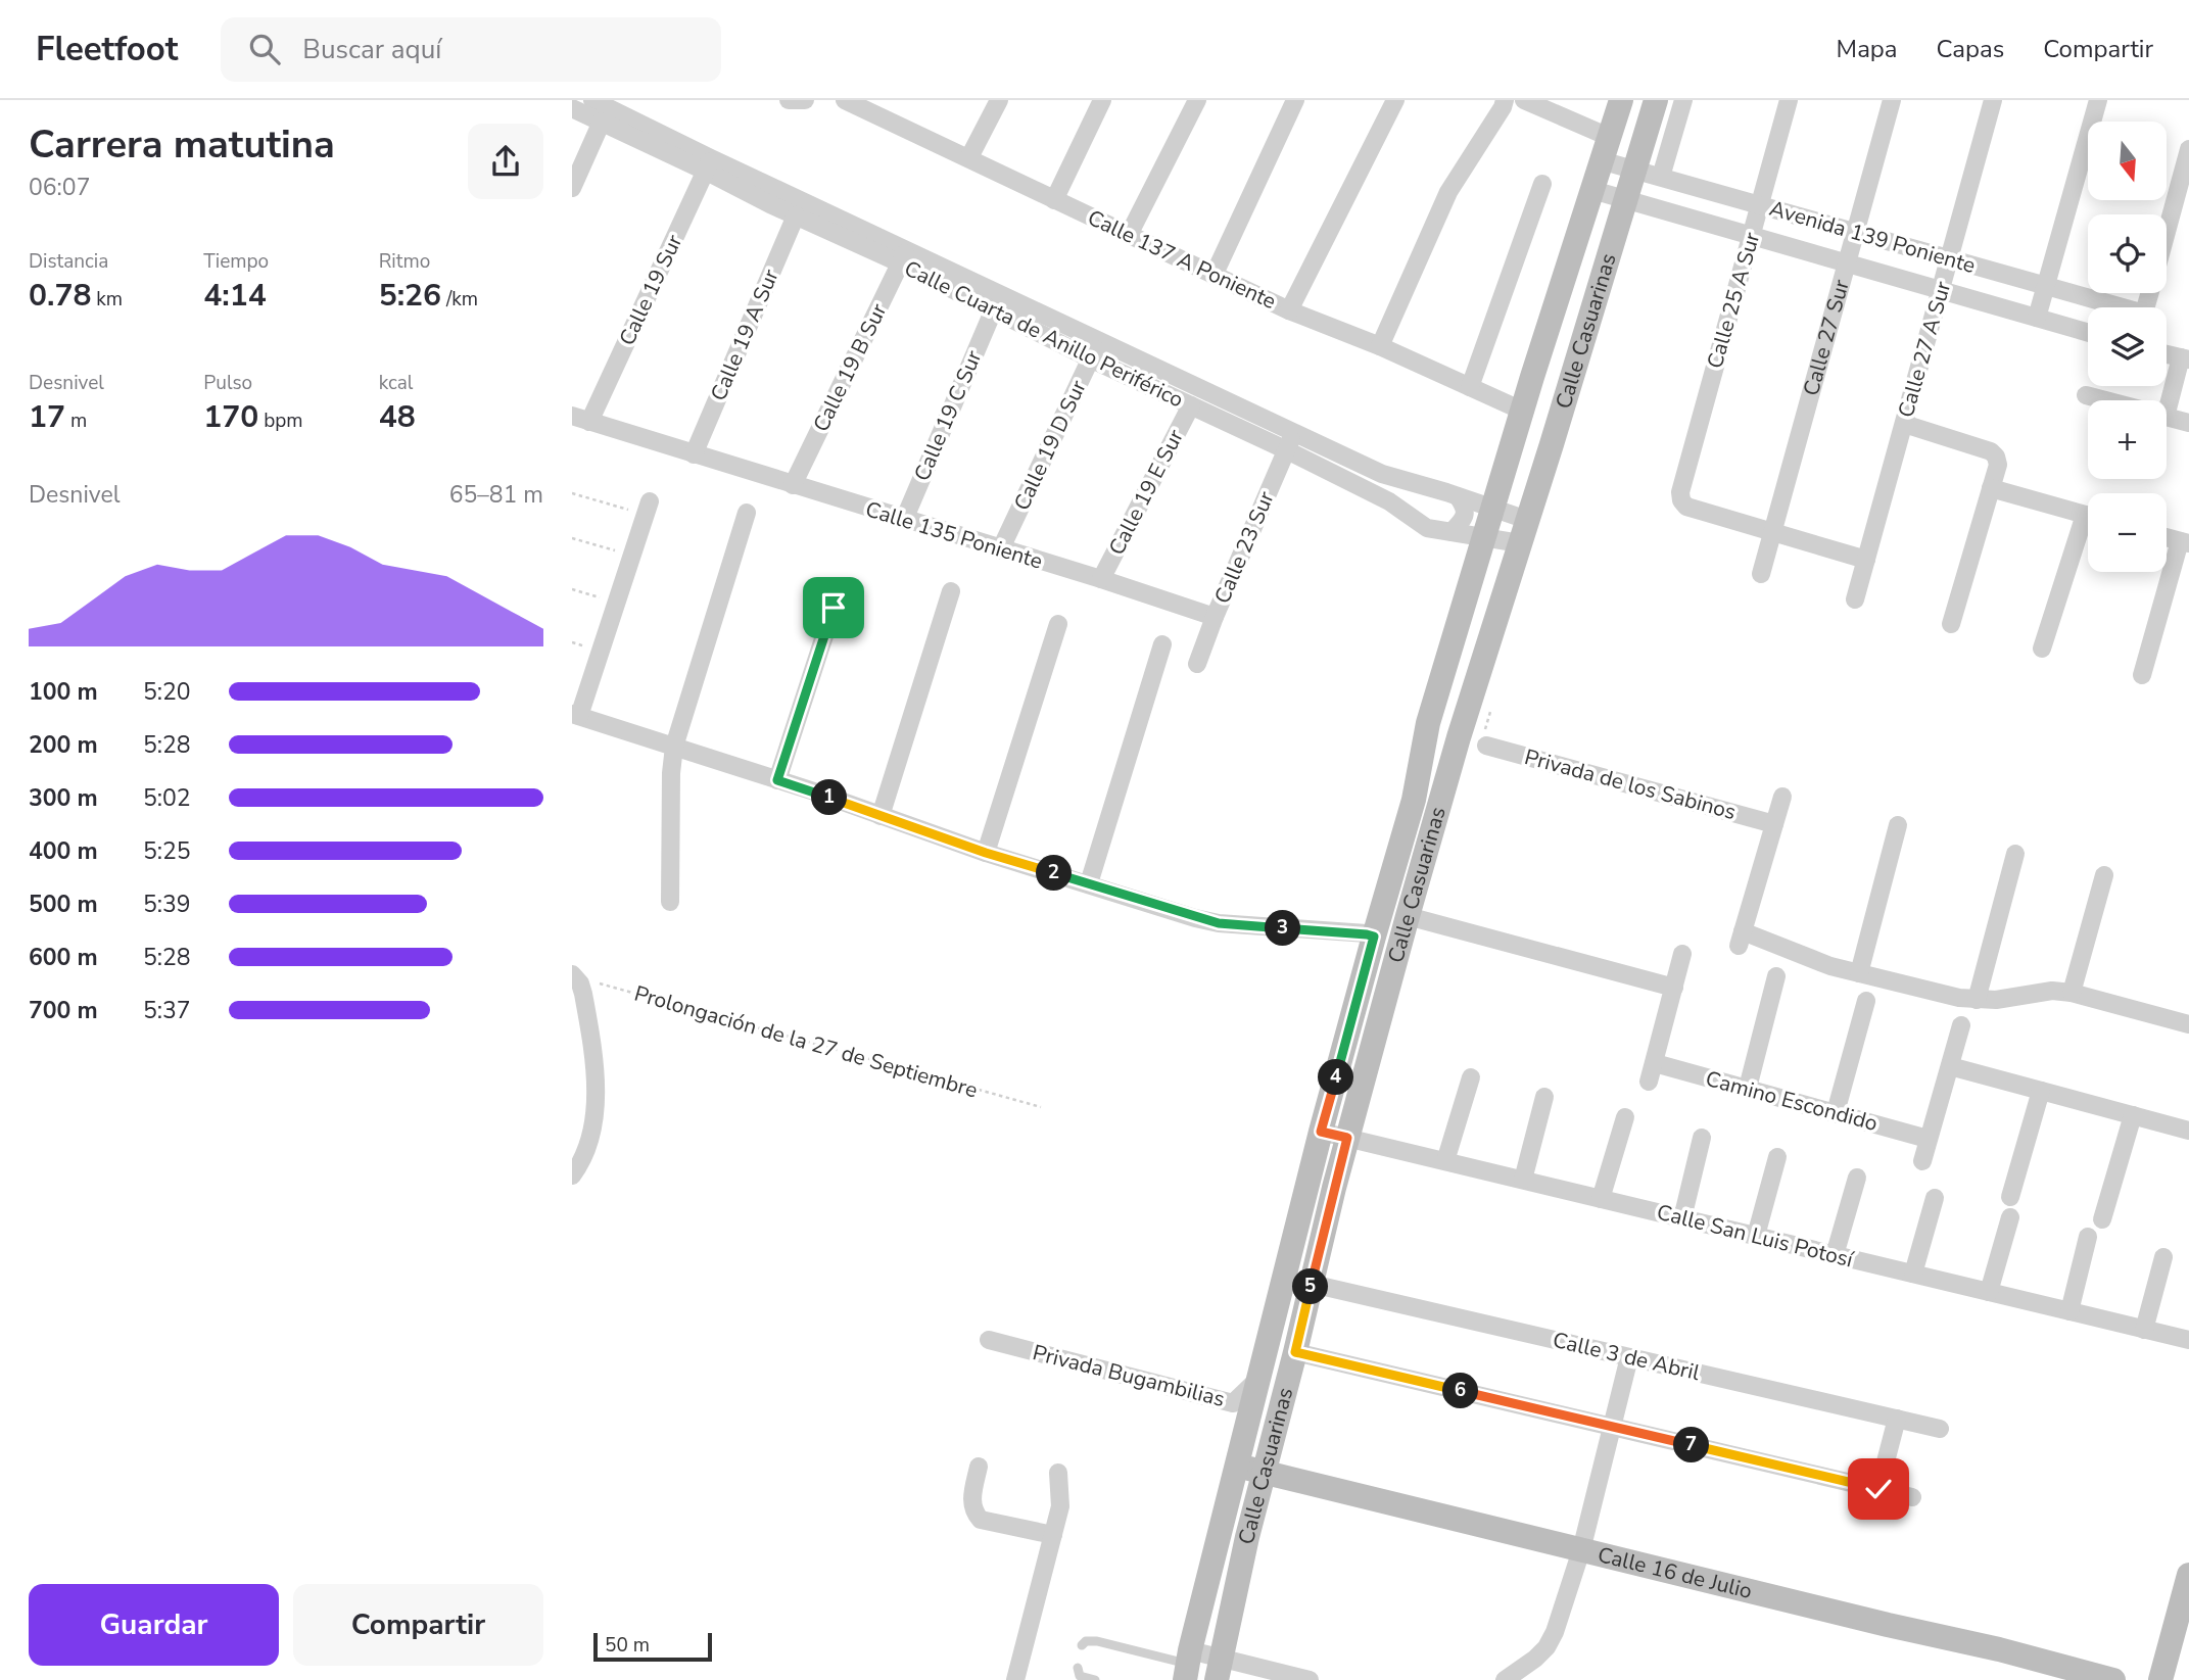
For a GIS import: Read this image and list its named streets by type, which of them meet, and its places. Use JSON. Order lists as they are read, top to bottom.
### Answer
{
  "streets": {
    "main road": ["Calle Casuarinas", "Calle 16 de Julio"],
    "street": [
      "Avenida 139 Poniente",
      "Calle 137 A Poniente",
      "Calle 19 Sur",
      "Calle 25 A Sur",
      "Calle Cuarta de Anillo Periférico",
      "Calle 19 A Sur",
      "Calle 27 Sur",
      "Calle 27 A Sur",
      "Calle 19 B Sur",
      "Calle 19 C Sur",
      "Calle 19 D Sur",
      "Calle 19 E Sur",
      "Calle 135 Poniente",
      "Calle 23 Sur",
      "Privada de los Sabinos",
      "Camino Escondido",
      "Calle San Luis Potosí",
      "Calle 3 de Abril",
      "Privada Bugambilias"
    ],
    "path": ["Prolongación de la 27 de Septiembre"]
  },
  "crossings": [
    ["Avenida 139 Poniente", "Calle 25 A Sur"],
    ["Avenida 139 Poniente", "Calle Casuarinas"],
    ["Avenida 139 Poniente", "Calle 27 Sur"],
    ["Avenida 139 Poniente", "Calle 27 A Sur"],
    ["Calle 137 A Poniente", "Calle Casuarinas"],
    ["Calle 19 Sur", "Calle Cuarta de Anillo Periférico"],
    ["Calle 19 Sur", "Calle 135 Poniente"],
    ["Calle 25 A Sur", "Calle 27 Sur"],
    ["Calle Casuarinas", "Calle Cuarta de Anillo Periférico"],
    ["Calle Casuarinas", "Calle San Luis Potosí"],
    ["Calle Casuarinas", "Calle 3 de Abril"],
    ["Calle Casuarinas", "Privada Bugambilias"],
    ["Calle Casuarinas", "Calle 16 de Julio"],
    ["Calle Cuarta de Anillo Periférico", "Calle 19 A Sur"],
    ["Calle Cuarta de Anillo Periférico", "Calle 19 B Sur"],
    ["Calle Cuarta de Anillo Periférico", "Calle 19 C Sur"],
    ["Calle Cuarta de Anillo Periférico", "Calle 19 D Sur"],
    ["Calle Cuarta de Anillo Periférico", "Calle 19 E Sur"],
    ["Calle Cuarta de Anillo Periférico", "Calle 23 Sur"],
    ["Calle 19 A Sur", "Calle 135 Poniente"],
    ["Calle 19 B Sur", "Calle 135 Poniente"],
    ["Calle 19 C Sur", "Calle 135 Poniente"],
    ["Calle 19 D Sur", "Calle 135 Poniente"],
    ["Calle 19 E Sur", "Calle 135 Poniente"],
    ["Calle 135 Poniente", "Calle 23 Sur"]
  ],
  "scale_bar": "50 m",
  "north": "bottom",
  "page": {
    "header": "Fleetfoot",
    "search": "Buscar aquí",
    "nav": ["Mapa", "Capas", "Compartir"],
    "heading": ["Carrera matutina", "06:07"],
    "map_buttons": ["+", "−"],
    "stats": [
      ["Distancia", "0.78 km"],
      ["Tiempo", "4:14"],
      ["Ritmo", "5:26 /km"],
      ["Desnivel", "17 m"],
      ["Pulso", "170 bpm"],
      ["kcal", "48"]
    ],
    "chart": ["Desnivel", "65–81 m"],
    "list": [
      {
        "name": "100 m",
        "note": "5:20"
      },
      {
        "name": "200 m",
        "note": "5:28"
      },
      {
        "name": "300 m",
        "note": "5:02"
      },
      {
        "name": "400 m",
        "note": "5:25"
      },
      {
        "name": "500 m",
        "note": "5:39"
      },
      {
        "name": "600 m",
        "note": "5:28"
      },
      {
        "name": "700 m",
        "note": "5:37"
      }
    ],
    "pins": [
      "1",
      "2",
      "3",
      "4",
      "5",
      "6",
      "7"
    ],
    "buttons": ["Guardar", "Compartir"],
    "scale": "50 m"
  }
}
